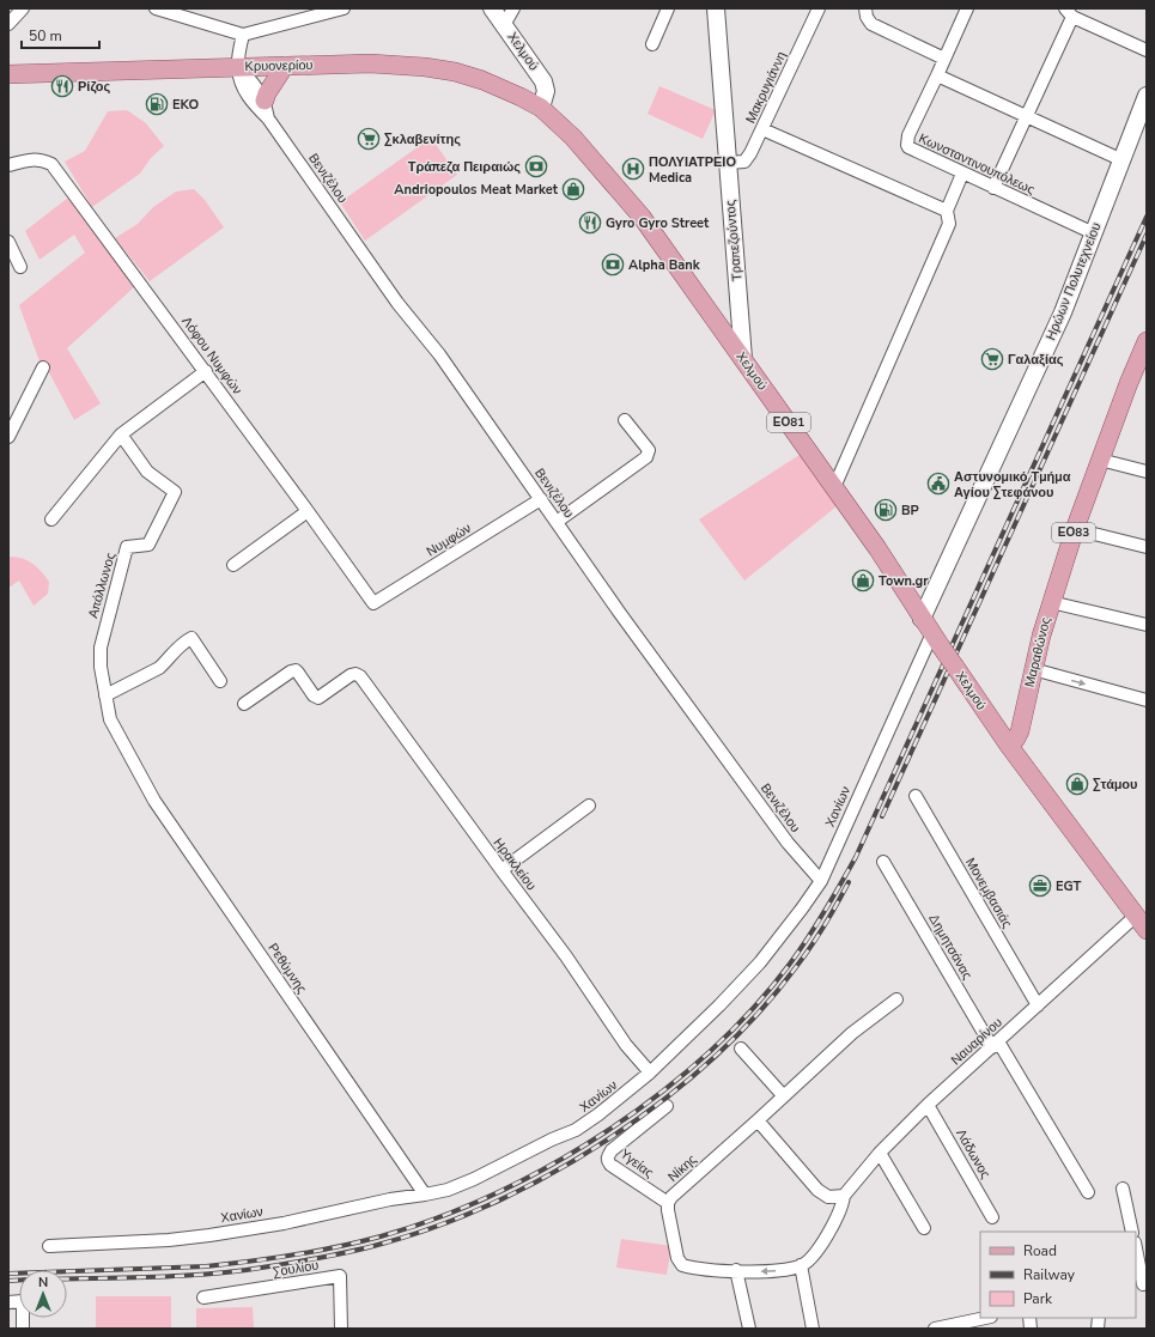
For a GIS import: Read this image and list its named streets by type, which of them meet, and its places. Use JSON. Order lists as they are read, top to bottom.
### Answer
{
  "streets": {
    "main road": [
      "Χελμού",
      "Κρυονερίου",
      "ΕΟ81",
      "ΕΟ83",
      "Μαραθώνος"
    ],
    "street": [
      "Μακρυγιάννη",
      "Κωνσταντινουπόλεως",
      "Βενιζέλου",
      "Τραπεζούντος",
      "Ηρώων Πολυτεχνείου",
      "Λόφου Νυμφών",
      "Νυμφών",
      "Απόλλωνος",
      "Χανίων",
      "Ηρακλείου",
      "Μονεμβασιάς",
      "Δημητσάνας",
      "Ρεθύμνης",
      "Ναυαρίνου",
      "Λάδωνος",
      "Υγείας",
      "Νίκης",
      "Σουλίου"
    ]
  },
  "crossings": [
    ["Χελμού", "Κρυονερίου"],
    ["Χελμού", "Τραπεζούντος"],
    ["Χελμού", "Ηρώων Πολυτεχνείου"],
    ["Χελμού", "Μαραθώνος"],
    ["Χελμού", "Χανίων"],
    ["Κρυονερίου", "Βενιζέλου"],
    ["Μακρυγιάννη", "Τραπεζούντος"],
    ["Κωνσταντινουπόλεως", "Ηρώων Πολυτεχνείου"],
    ["Βενιζέλου", "Νυμφών"],
    ["Βενιζέλου", "Χανίων"],
    ["Ηρώων Πολυτεχνείου", "Χανίων"],
    ["Λόφου Νυμφών", "Νυμφών"],
    ["Απόλλωνος", "Ρεθύμνης"],
    ["Χανίων", "Ηρακλείου"],
    ["Χανίων", "Ρεθύμνης"],
    ["Μονεμβασιάς", "Ναυαρίνου"],
    ["Δημητσάνας", "Ναυαρίνου"],
    ["Ναυαρίνου", "Λάδωνος"],
    ["Υγείας", "Νίκης"]
  ],
  "places": {
    "restaurant": ["Ρίζος", "Gyro Gyro Street"],
    "fuel station": ["EKO", "BP"],
    "supermarket": ["Σκλαβενίτης", "Γαλαξίας"],
    "bank": ["Τράπεζα Πειραιώς", "Alpha Bank"],
    "hospital": ["ΠΟΛΥΙΑΤΡΕΙΟ Medica"],
    "shop": ["Andriopoulos Meat Market", "Town.gr", "Στάμου"],
    "public building": ["Αστυνομικό Τμήμα Αγίου Στεφάνου"],
    "office": ["EGT"]
  },
  "legend": ["Road", "Railway", "Park"],
  "scale_bar": "50 m",
  "north": "top"
}
